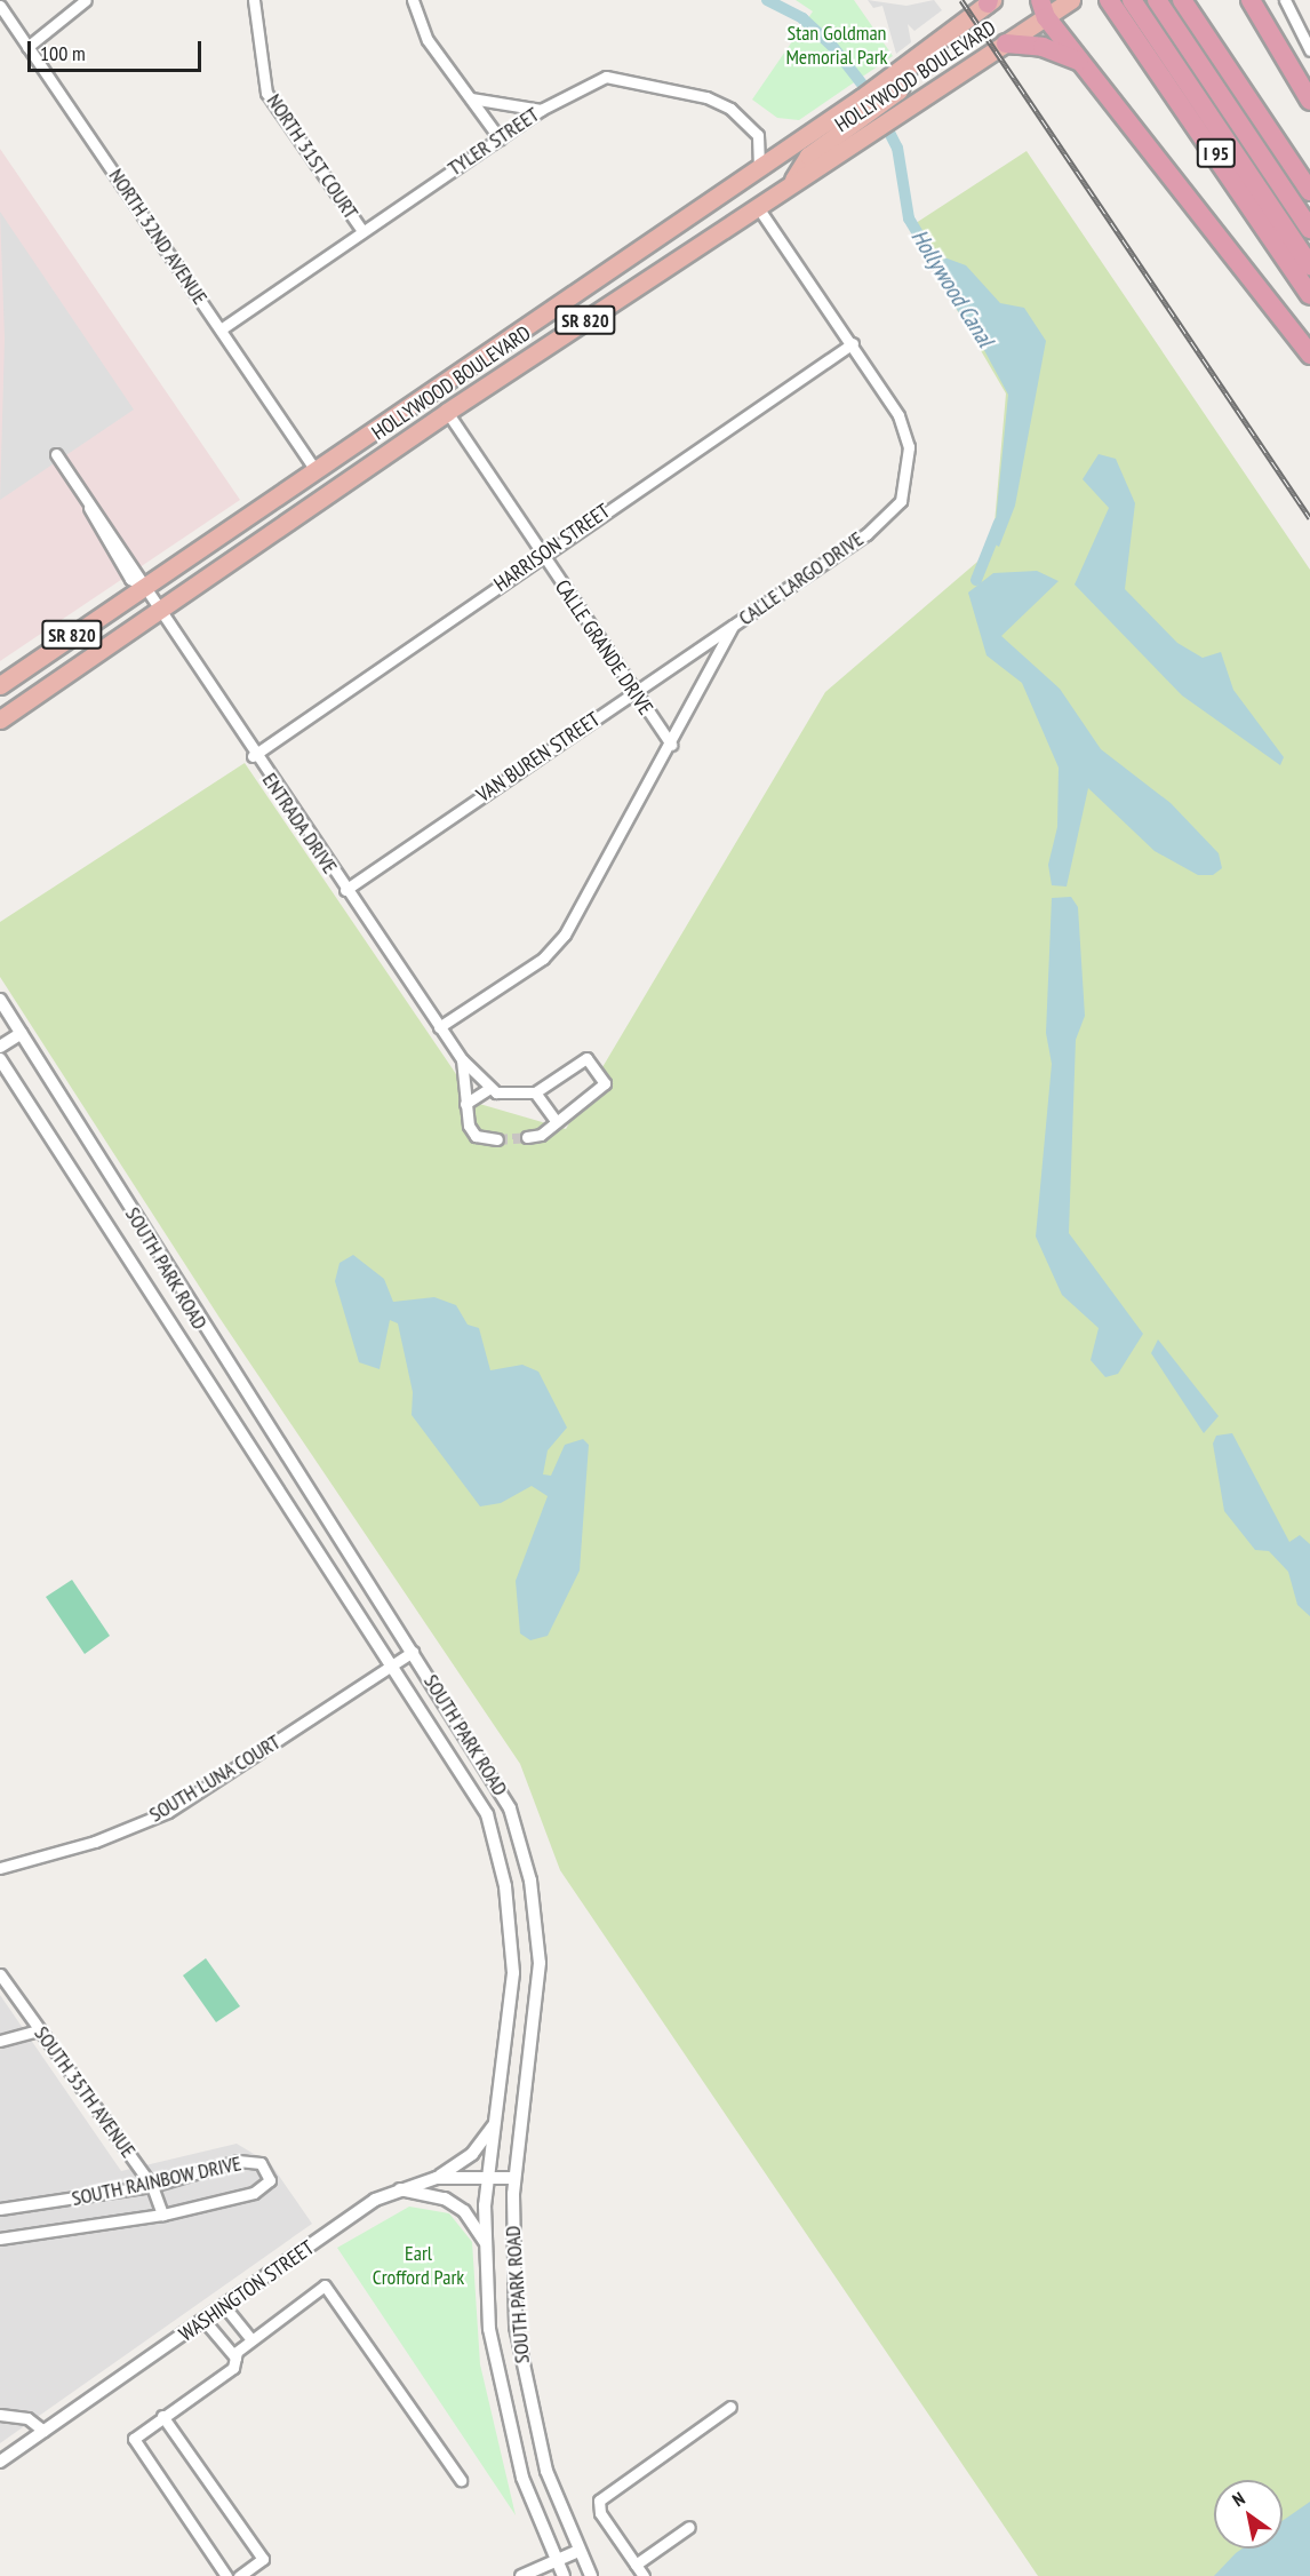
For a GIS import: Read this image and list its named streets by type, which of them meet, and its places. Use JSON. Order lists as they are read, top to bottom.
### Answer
{
  "streets": {
    "highway": ["HOLLYWOOD BOULEVARD", "I 95", "SR 820"],
    "street": [
      "TYLER STREET",
      "NORTH 31ST COURT",
      "NORTH 32ND AVENUE",
      "HARRISON STREET",
      "CALLE LARGO DRIVE",
      "CALLE GRANDE DRIVE",
      "VAN BUREN STREET",
      "ENTRADA DRIVE",
      "SOUTH PARK ROAD",
      "SOUTH LUNA COURT",
      "SOUTH 35TH AVENUE",
      "SOUTH RAINBOW DRIVE",
      "WASHINGTON STREET"
    ]
  },
  "crossings": [
    ["HOLLYWOOD BOULEVARD", "TYLER STREET"],
    ["HOLLYWOOD BOULEVARD", "NORTH 32ND AVENUE"],
    ["HOLLYWOOD BOULEVARD", "CALLE LARGO DRIVE"],
    ["HOLLYWOOD BOULEVARD", "CALLE GRANDE DRIVE"],
    ["HOLLYWOOD BOULEVARD", "ENTRADA DRIVE"],
    ["TYLER STREET", "NORTH 31ST COURT"],
    ["TYLER STREET", "NORTH 32ND AVENUE"],
    ["HARRISON STREET", "CALLE LARGO DRIVE"],
    ["HARRISON STREET", "CALLE GRANDE DRIVE"],
    ["HARRISON STREET", "ENTRADA DRIVE"],
    ["CALLE LARGO DRIVE", "CALLE GRANDE DRIVE"],
    ["CALLE LARGO DRIVE", "VAN BUREN STREET"],
    ["CALLE LARGO DRIVE", "ENTRADA DRIVE"],
    ["CALLE GRANDE DRIVE", "VAN BUREN STREET"],
    ["VAN BUREN STREET", "ENTRADA DRIVE"],
    ["SOUTH PARK ROAD", "SOUTH LUNA COURT"],
    ["SOUTH PARK ROAD", "WASHINGTON STREET"],
    ["SOUTH 35TH AVENUE", "SOUTH RAINBOW DRIVE"]
  ],
  "water": ["Hollywood Canal"],
  "parks": ["Stan Goldman Memorial Park", "Earl Crofford Park"],
  "scale_bar": "100 m",
  "north": "top left"
}
